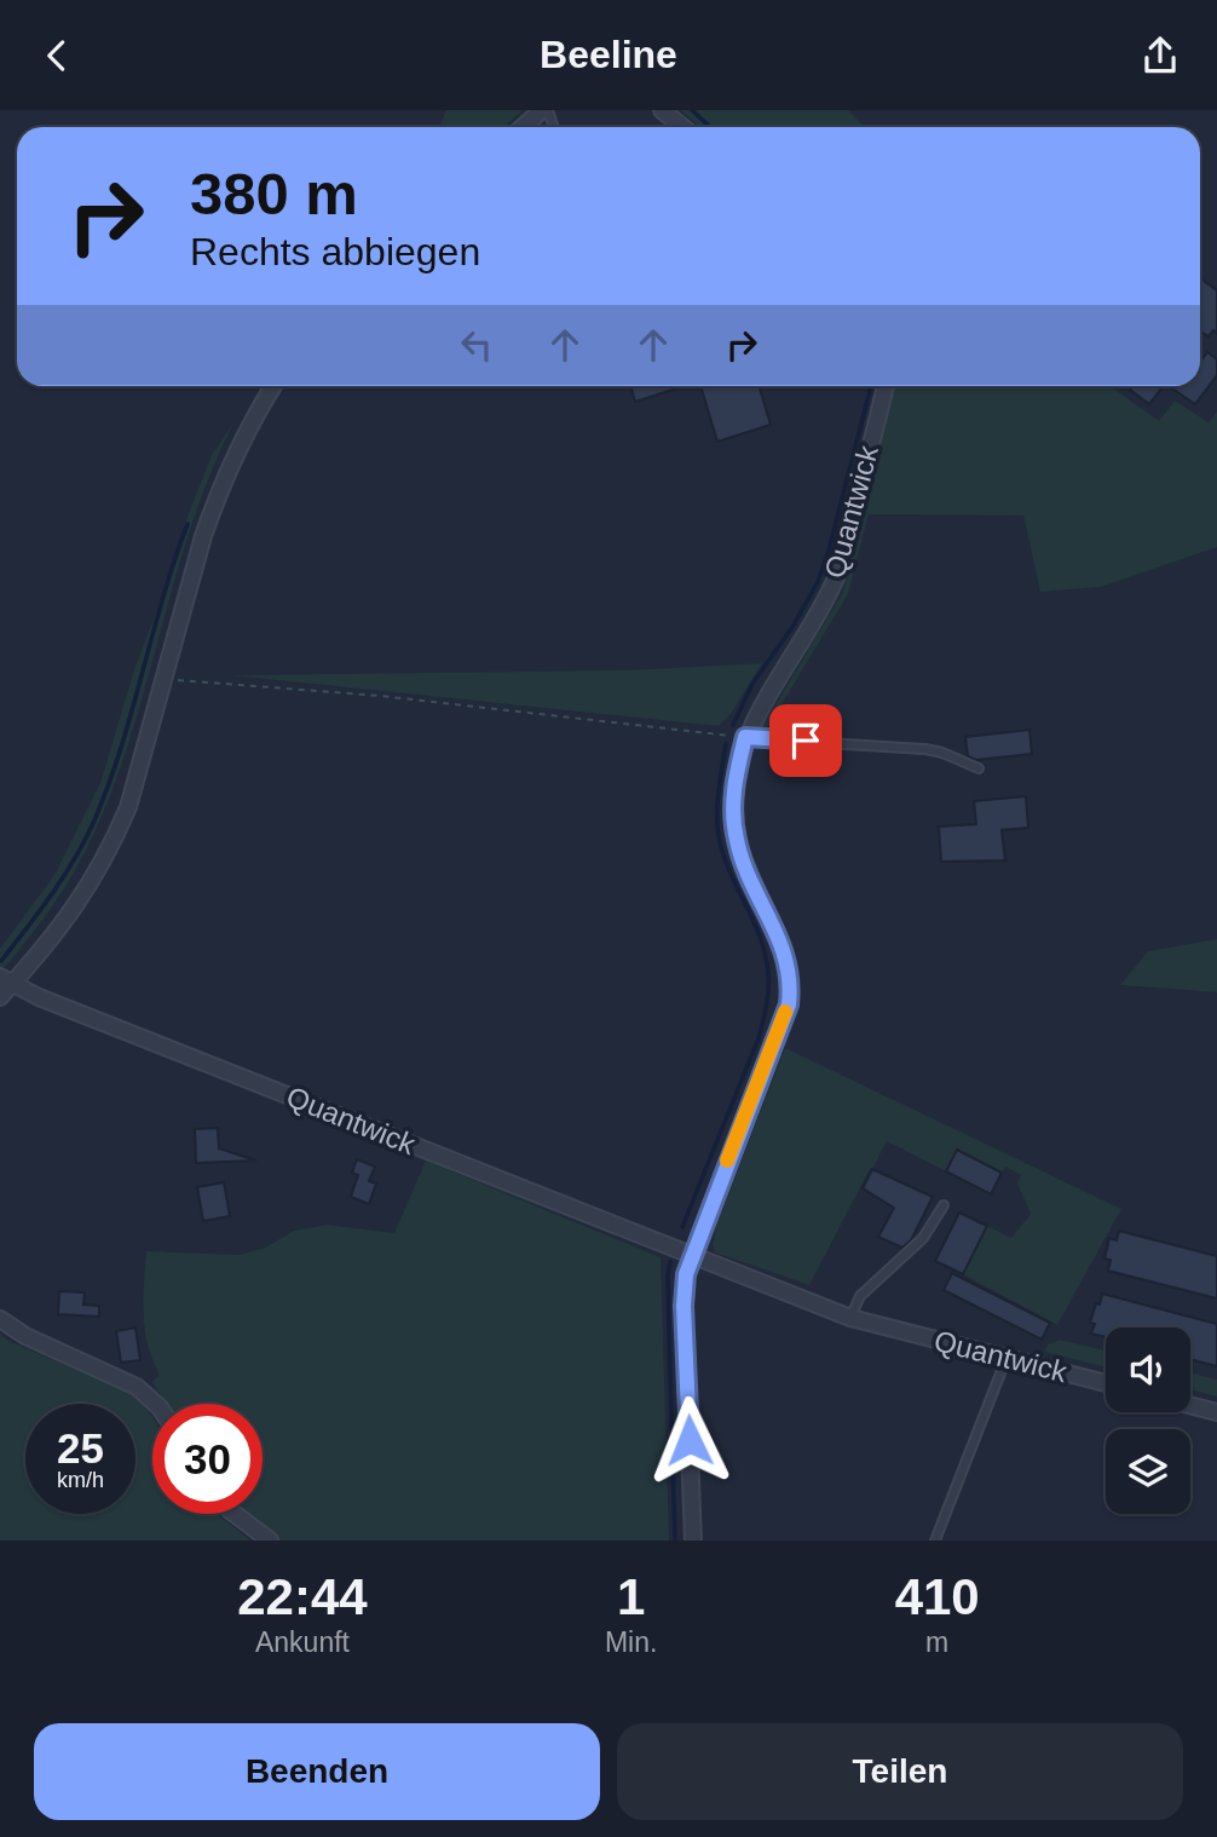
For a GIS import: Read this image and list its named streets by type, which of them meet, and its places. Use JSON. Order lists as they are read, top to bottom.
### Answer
{
  "streets": {
    "street": ["Quantwick"]
  },
  "page": {
    "header": "Beeline",
    "turn": ["380 m", "Rechts abbiegen"],
    "speed": "25 km/h",
    "limit": "30",
    "eta": [
      "22:44",
      "Ankunft",
      "1",
      "Min.",
      "410",
      "m"
    ],
    "buttons": ["Beenden", "Teilen"]
  }
}
